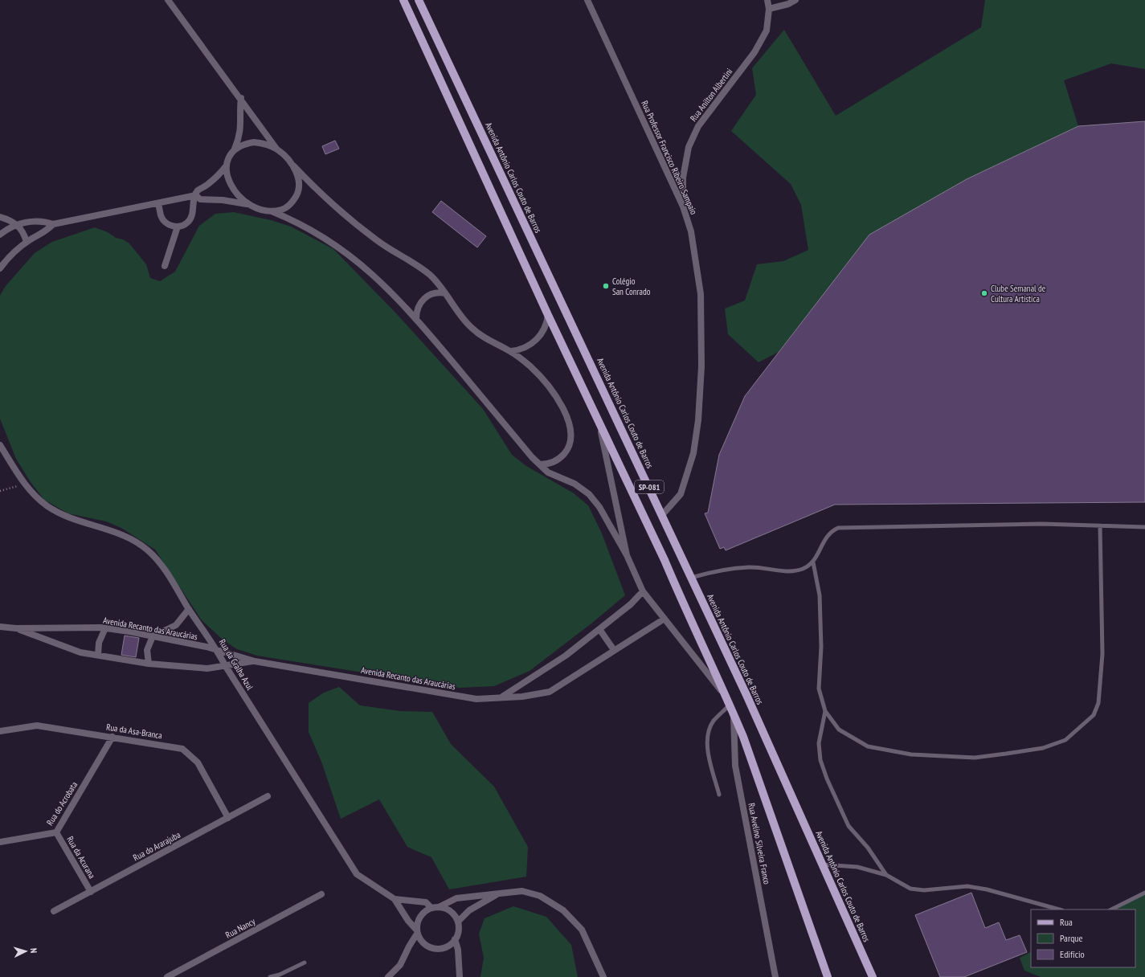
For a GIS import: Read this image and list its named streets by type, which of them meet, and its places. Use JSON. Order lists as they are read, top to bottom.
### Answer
{
  "streets": {
    "main road": ["Avenida Antônio Carlos Couto de Barros", "SP-081"],
    "street": [
      "Rua Anilton Albertini",
      "Rua Professor Francisco Ribeiro Sampaio",
      "Avenida Recanto das Araucárias",
      "Rua da Gralha Azul",
      "Rua da Asa-Branca",
      "Rua do Acrobata",
      "Rua Avelino Silveira Franco",
      "Rua do Ararajuba",
      "Rua da Acurana",
      "Rua Nancy"
    ]
  },
  "crossings": [
    ["Rua Anilton Albertini", "Rua Professor Francisco Ribeiro Sampaio"],
    ["Rua Professor Francisco Ribeiro Sampaio", "Avenida Antônio Carlos Couto de Barros"],
    ["SP-081", "Rua Avelino Silveira Franco"],
    ["Avenida Recanto das Araucárias", "Rua da Gralha Azul"],
    ["Rua da Asa-Branca", "Rua do Acrobata"],
    ["Rua da Asa-Branca", "Rua do Ararajuba"],
    ["Rua do Acrobata", "Rua da Acurana"],
    ["Rua do Ararajuba", "Rua da Acurana"]
  ],
  "places": ["Colégio San Conrado", "Clube Semanal de Cultura Artística"],
  "legend": ["Rua", "Parque", "Edifício"],
  "north": "right"
}
